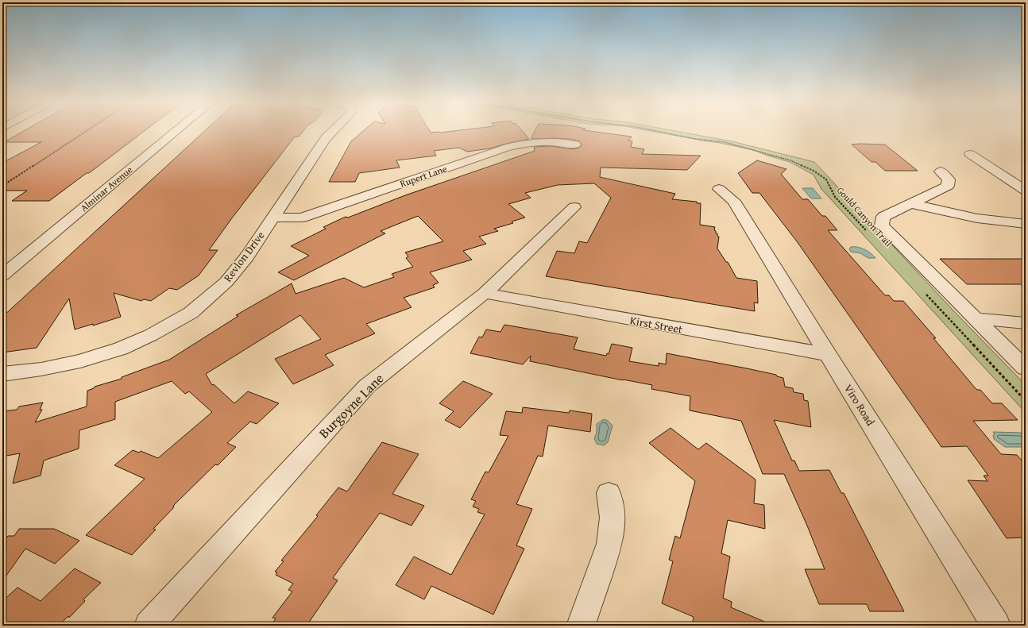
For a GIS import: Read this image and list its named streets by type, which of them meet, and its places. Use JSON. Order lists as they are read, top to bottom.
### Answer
{
  "streets": {
    "street": [
      "Rupert Lane",
      "Alminar Avenue",
      "Revlon Drive",
      "Kirst Street",
      "Viro Road",
      "Burgoyne Lane"
    ],
    "path": ["Gould Canyon Trail"]
  },
  "crossings": [
    ["Rupert Lane", "Revlon Drive"],
    ["Kirst Street", "Viro Road"],
    ["Kirst Street", "Burgoyne Lane"]
  ]
}
